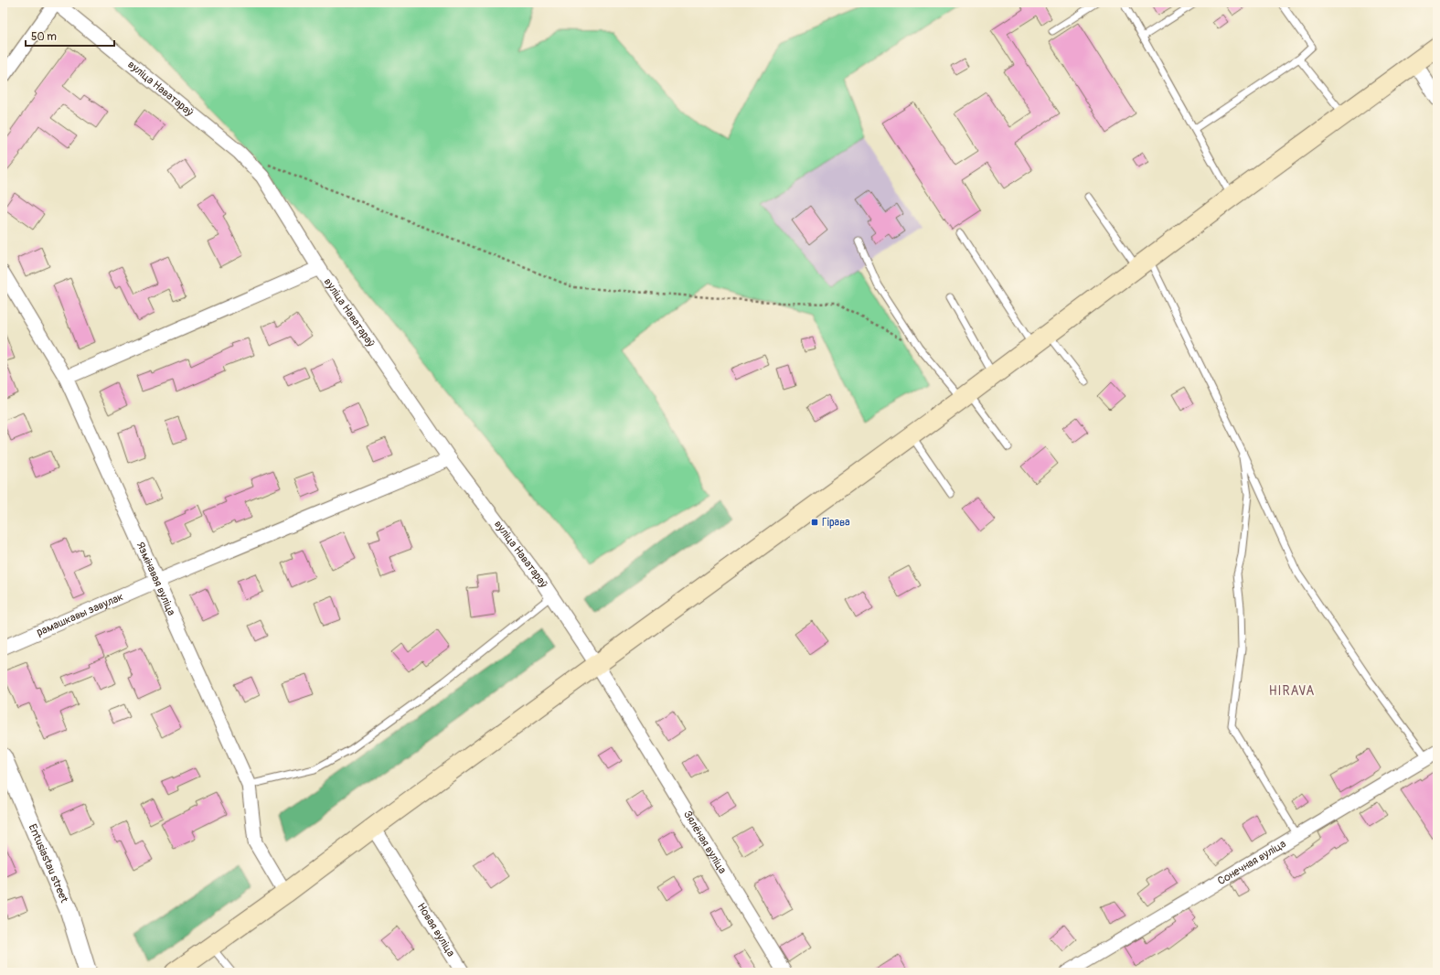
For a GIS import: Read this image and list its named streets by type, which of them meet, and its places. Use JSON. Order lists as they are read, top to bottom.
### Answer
{
  "streets": {
    "street": [
      "вуліца Наватараў",
      "Язмінавая вуліца",
      "рамашкавы завулак",
      "Зялёная вуліца",
      "Сонечная вуліца",
      "Entusiastau street",
      "Новая вуліца"
    ]
  },
  "crossings": [
    ["вуліца Наватараў", "рамашкавы завулак"],
    ["вуліца Наватараў", "Зялёная вуліца"],
    ["Язмінавая вуліца", "рамашкавы завулак"]
  ],
  "districts": ["HIRAVA"],
  "places": {
    "transit": ["Гірава"]
  },
  "scale_bar": "50 m"
}
